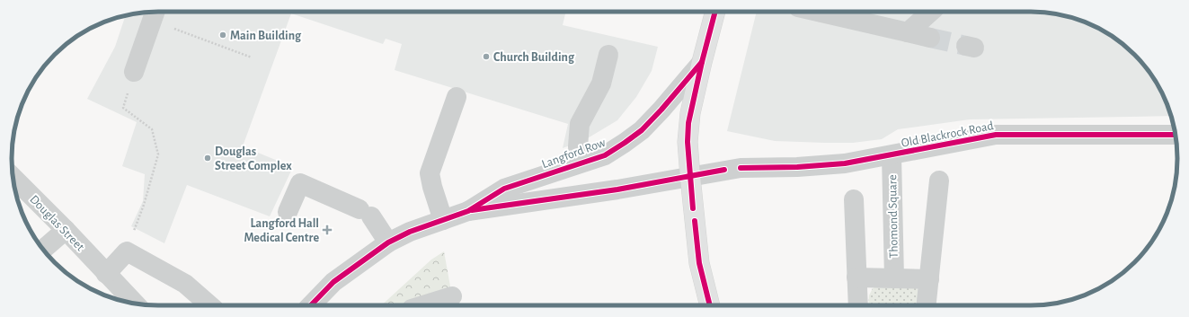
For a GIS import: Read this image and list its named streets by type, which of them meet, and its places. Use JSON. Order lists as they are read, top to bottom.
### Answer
{
  "streets": {
    "street": [
      "Old Blackrock Road",
      "Langford Row",
      "Thomond Square",
      "Douglas Street"
    ]
  },
  "crossings": [
    ["Old Blackrock Road", "Langford Row"],
    ["Old Blackrock Road", "Thomond Square"]
  ],
  "places": {
    "other": ["Main Building", "Church Building", "Douglas Street Complex"],
    "health": ["Langford Hall Medical Centre"]
  }
}
